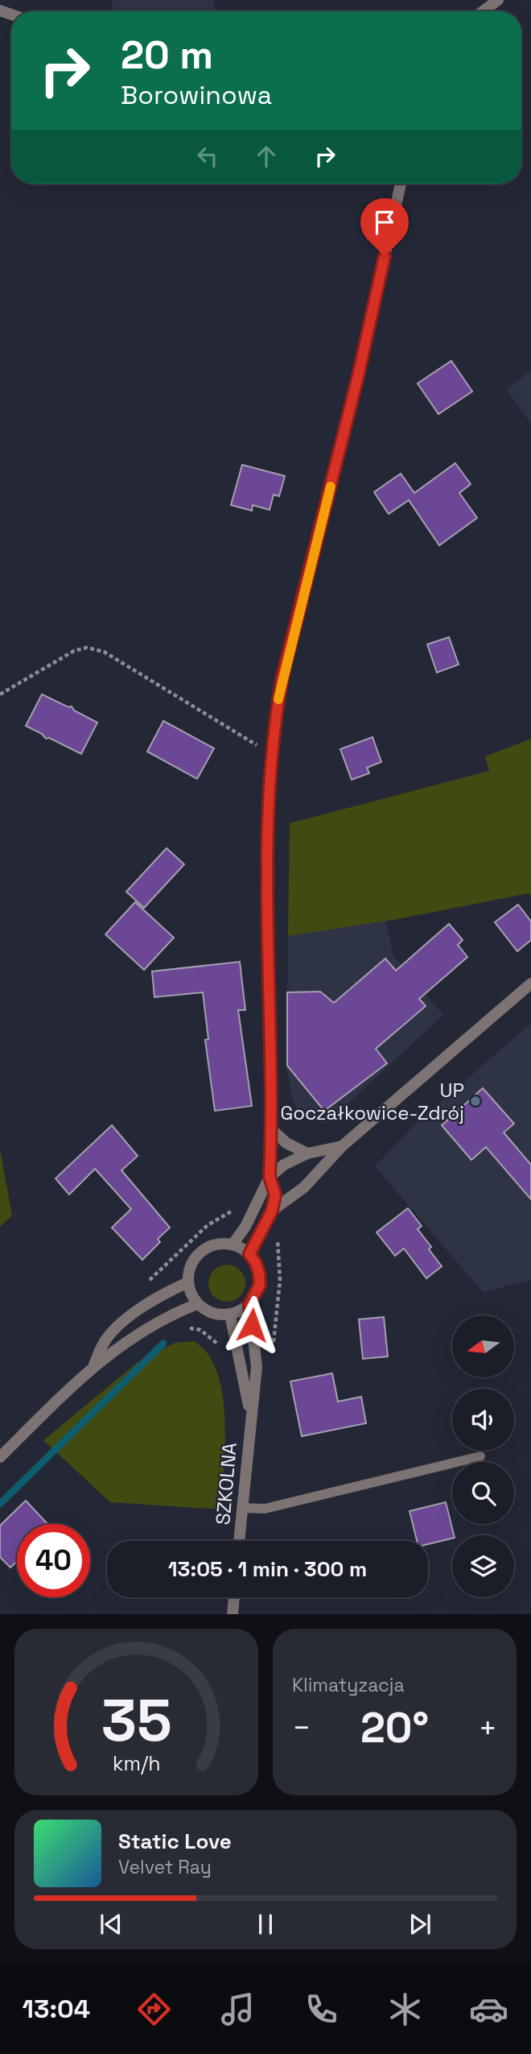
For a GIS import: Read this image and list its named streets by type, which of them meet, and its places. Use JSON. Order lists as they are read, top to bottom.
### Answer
{
  "streets": {
    "street": ["SZKOLNA"]
  },
  "places": ["UP Goczałkowice-Zdrój"],
  "north": "left",
  "page": {
    "turn": ["20 m", "Borowinowa"],
    "limit": "40",
    "trip": "13:05 · 1 min · 300 m",
    "tile": "Klimatyzacja",
    "heat": ["−", "20°", "+"],
    "song": ["Static Love", "Velvet Ray"],
    "tabs": "13:04",
    "gauge": ["35", "km/h"]
  }
}
